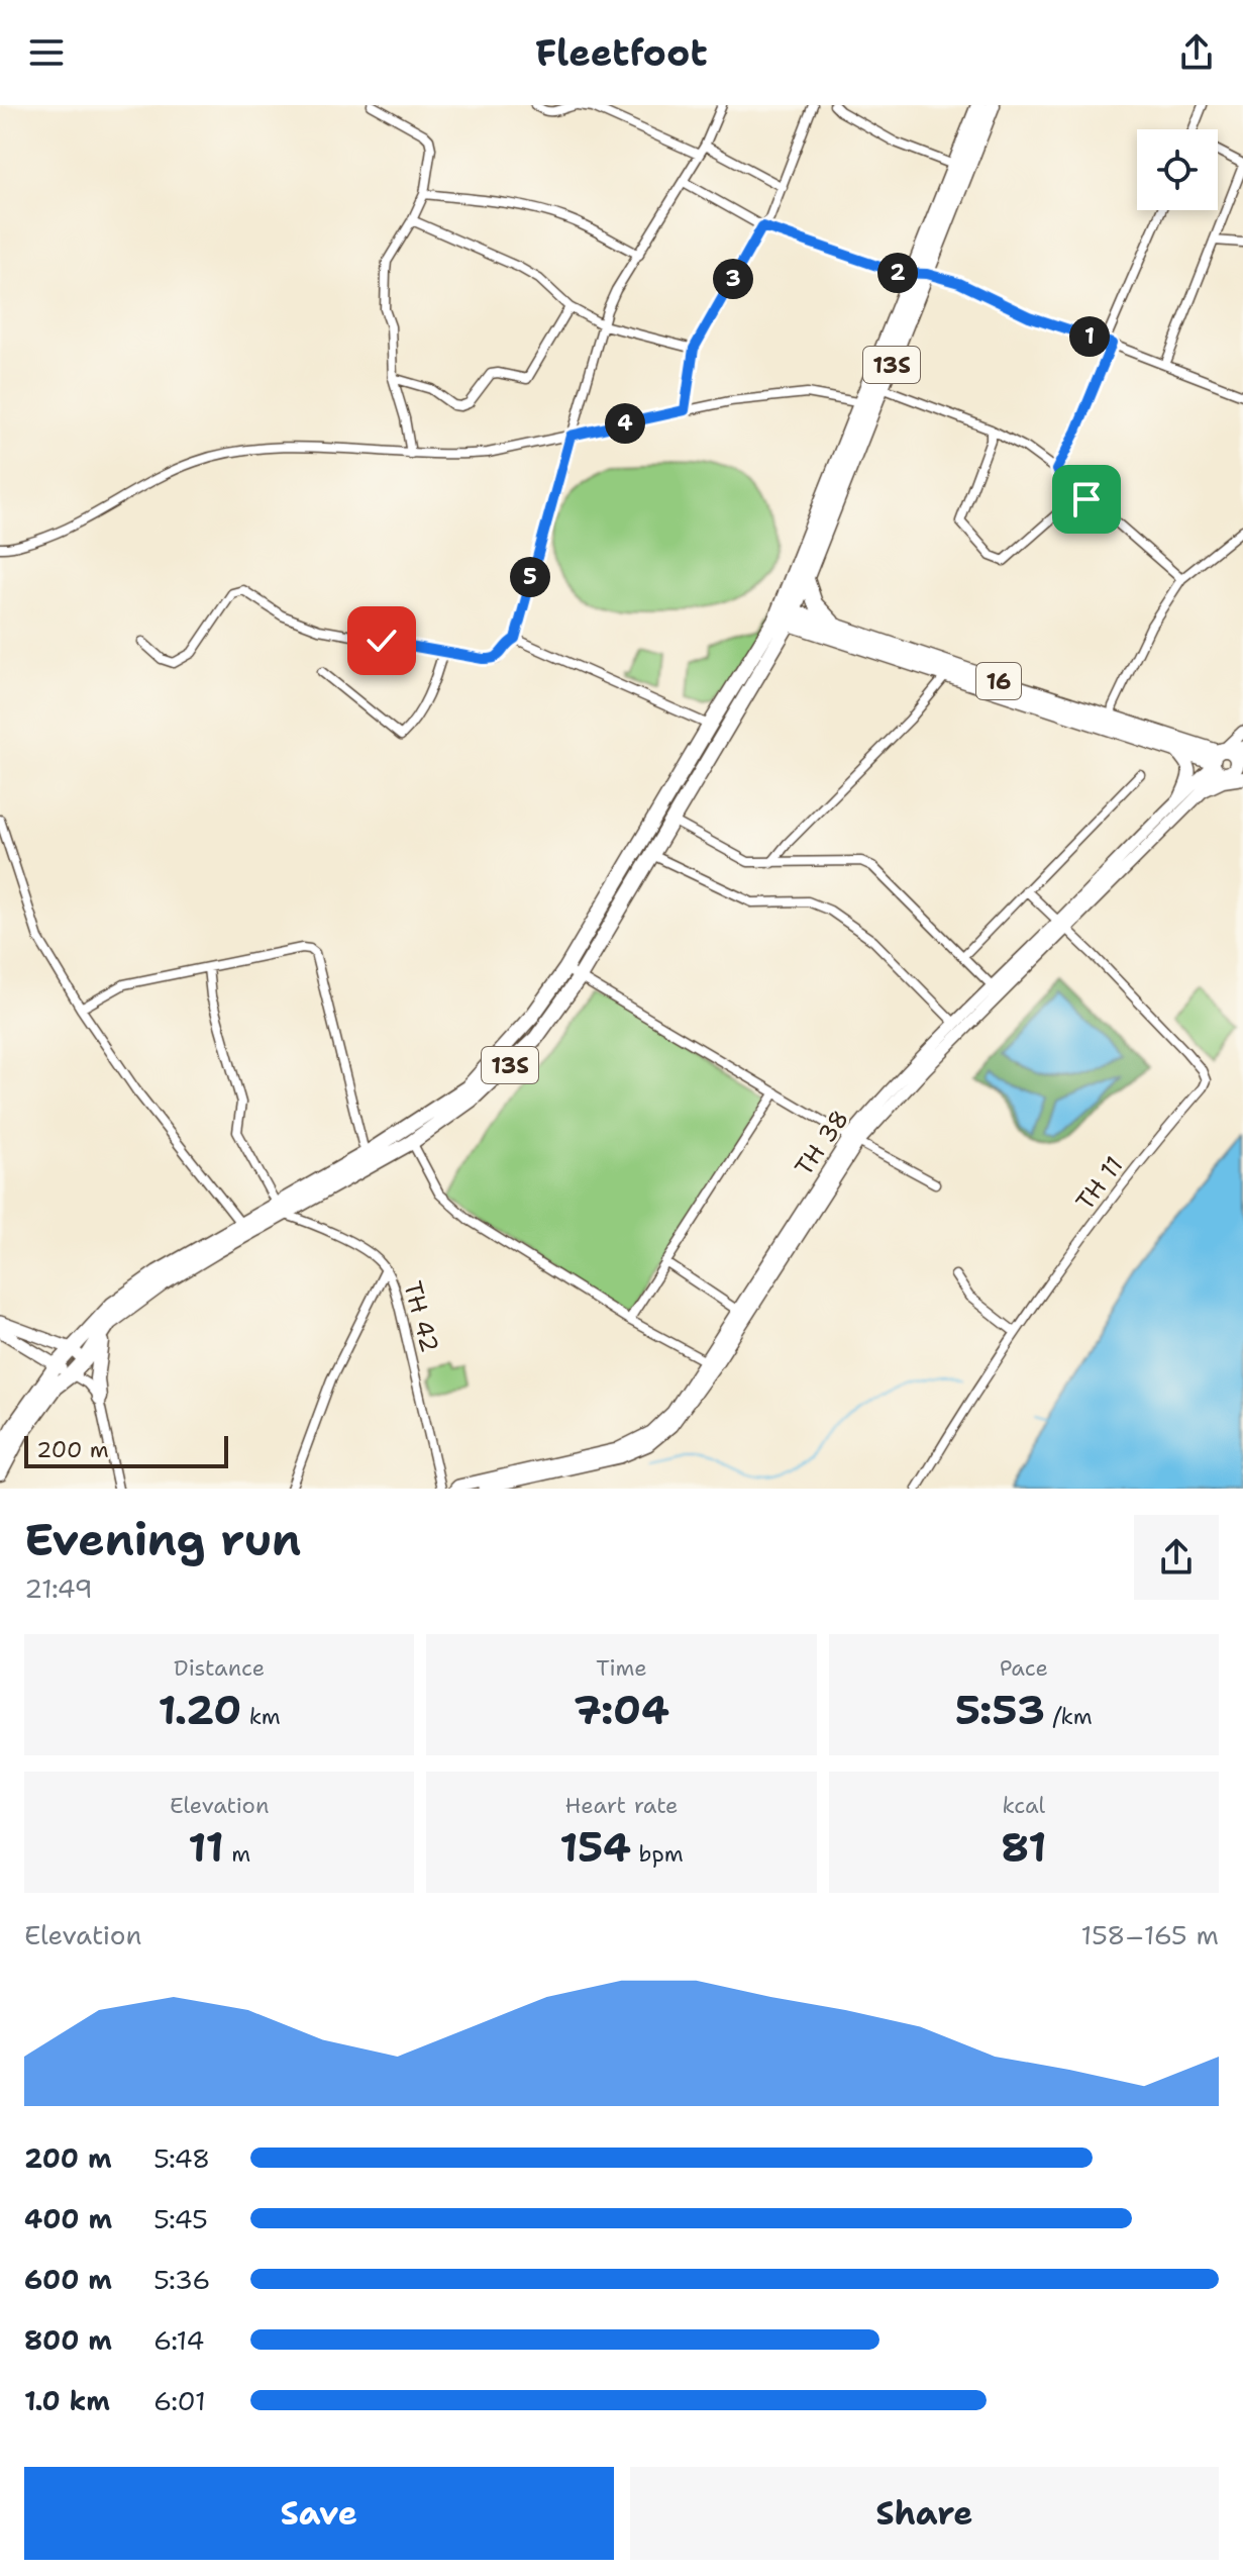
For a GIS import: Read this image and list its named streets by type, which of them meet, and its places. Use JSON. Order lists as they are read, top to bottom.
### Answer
{
  "streets": {
    "highway": ["13S", "16"],
    "street": ["TH 38", "TH 11", "TH 42"]
  },
  "crossings": [
    ["13S", "16"],
    ["13S", "TH 42"],
    ["16", "TH 38"],
    ["TH 38", "TH 11"]
  ],
  "scale_bar": "200 m",
  "page": {
    "header": "Fleetfoot",
    "pins": [
      "2",
      "3",
      "1",
      "4",
      "5"
    ],
    "scale": "200 m",
    "heading": ["Evening run", "21:49"],
    "stats": [
      ["Distance", "1.20 km"],
      ["Time", "7:04"],
      ["Pace", "5:53 /km"],
      ["Elevation", "11 m"],
      ["Heart rate", "154 bpm"],
      ["kcal", "81"]
    ],
    "chart": ["Elevation", "158–165 m"],
    "list": [
      {
        "name": "200 m",
        "note": "5:48"
      },
      {
        "name": "400 m",
        "note": "5:45"
      },
      {
        "name": "600 m",
        "note": "5:36"
      },
      {
        "name": "800 m",
        "note": "6:14"
      },
      {
        "name": "1.0 km",
        "note": "6:01"
      }
    ],
    "buttons": ["Save", "Share"]
  }
}
